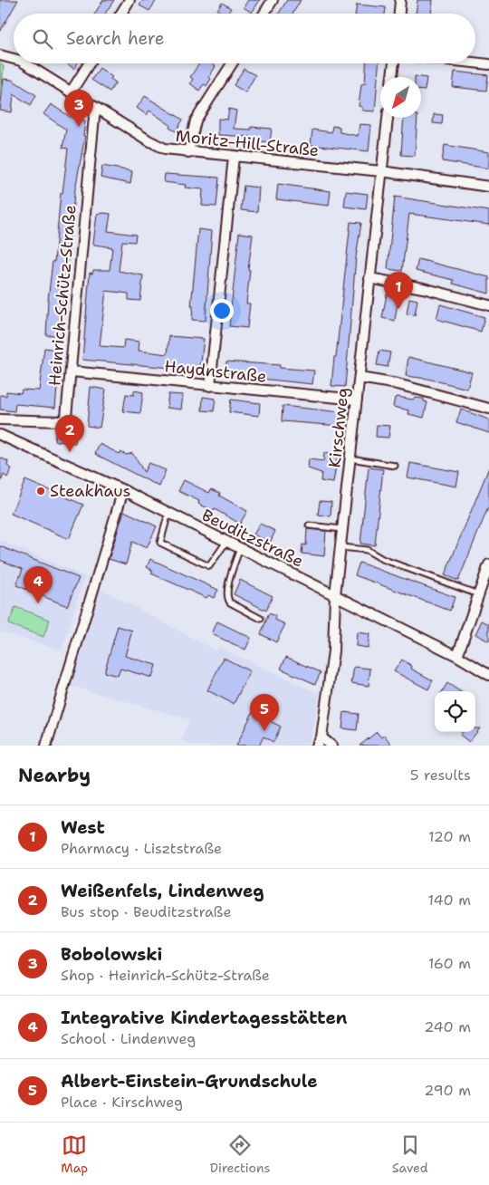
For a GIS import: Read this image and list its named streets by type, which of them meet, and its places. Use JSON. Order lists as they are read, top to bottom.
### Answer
{
  "streets": {
    "street": [
      "Moritz-Hill-Straße",
      "Heinrich-Schütz-Straße",
      "Haydnstraße",
      "Kirschweg",
      "Beuditzstraße"
    ]
  },
  "crossings": [
    ["Moritz-Hill-Straße", "Heinrich-Schütz-Straße"],
    ["Moritz-Hill-Straße", "Kirschweg"],
    ["Heinrich-Schütz-Straße", "Haydnstraße"],
    ["Haydnstraße", "Kirschweg"],
    ["Kirschweg", "Beuditzstraße"]
  ],
  "places": ["Steakhaus"],
  "north": "bottom left",
  "page": {
    "search": "Search here",
    "pins": [
      "3",
      "1",
      "2",
      "4",
      "5"
    ],
    "heading": ["Nearby", "5 results"],
    "list": [
      {
        "mark": "1",
        "name": "West",
        "note": "Pharmacy · Lisztstraße",
        "value": "120 m"
      },
      {
        "mark": "2",
        "name": "Weißenfels, Lindenweg",
        "note": "Bus stop · Beuditzstraße",
        "value": "140 m"
      },
      {
        "mark": "3",
        "name": "Bobolowski",
        "note": "Shop · Heinrich-Schütz-Straße",
        "value": "160 m"
      },
      {
        "mark": "4",
        "name": "Integrative Kindertagesstätten",
        "note": "School · Lindenweg",
        "value": "240 m"
      },
      {
        "mark": "5",
        "name": "Albert-Einstein-Grundschule",
        "note": "Place · Kirschweg",
        "value": "290 m"
      }
    ],
    "nav": ["Map", "Directions", "Saved"]
  }
}
